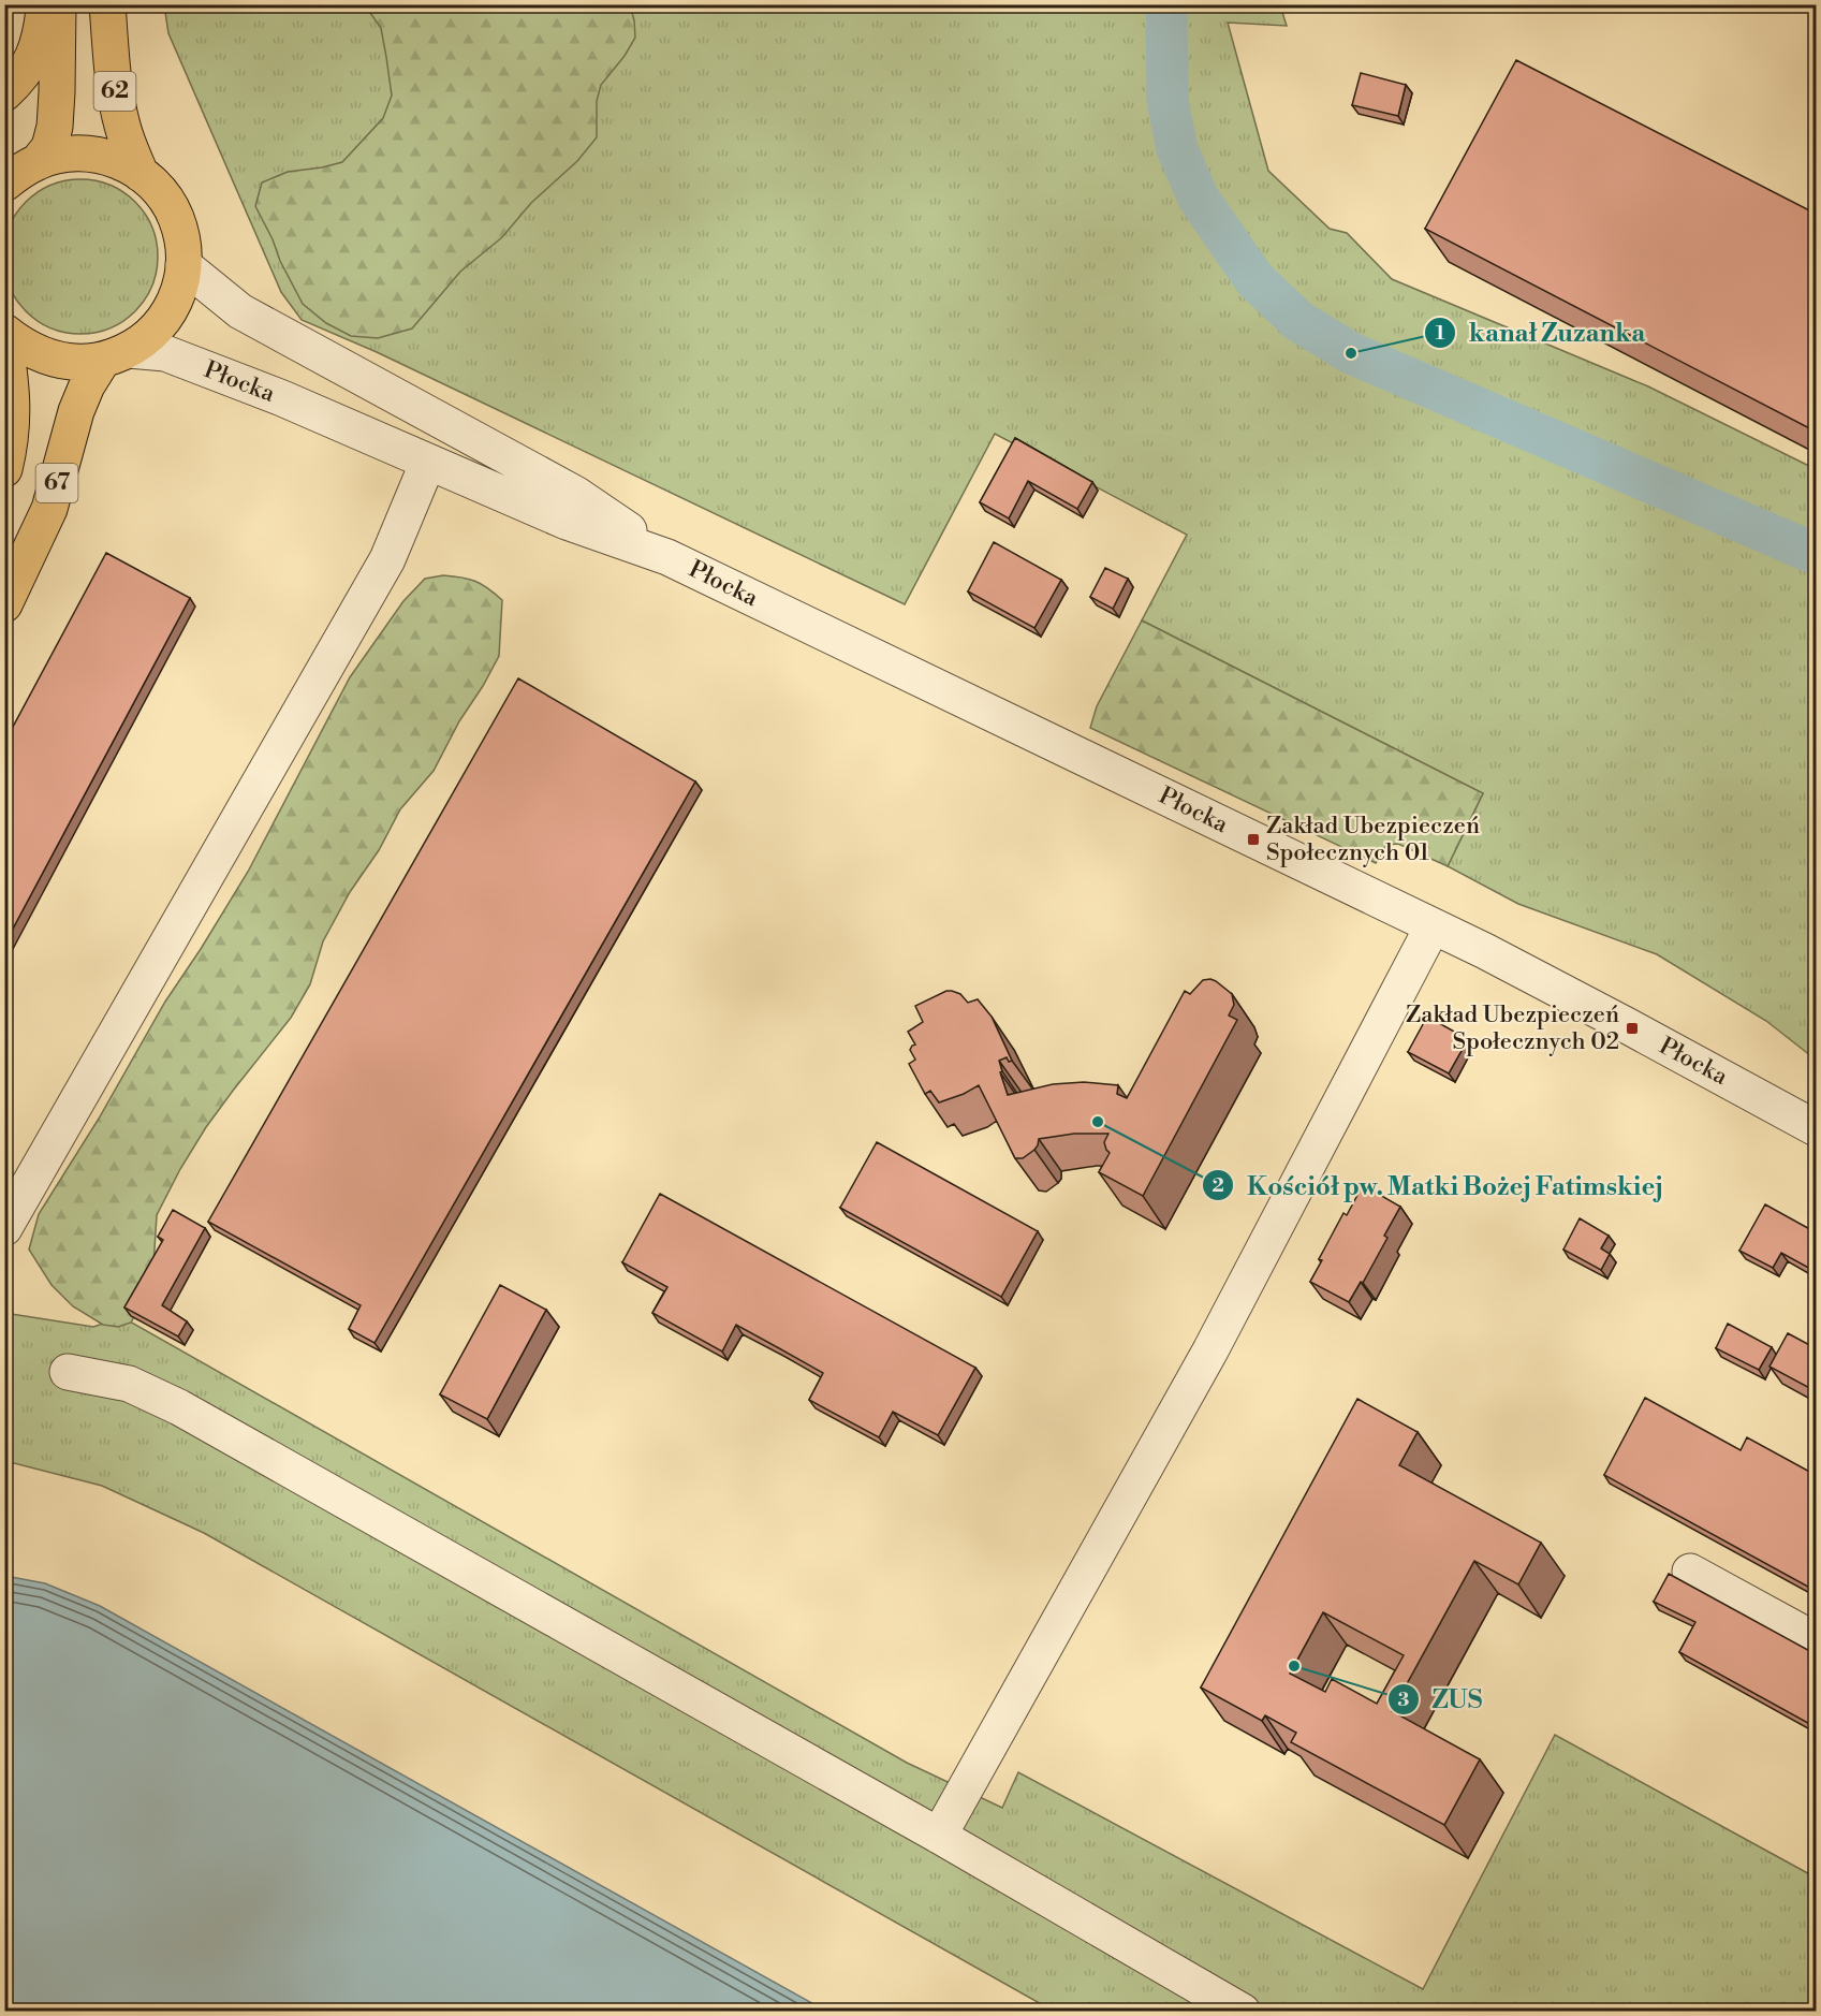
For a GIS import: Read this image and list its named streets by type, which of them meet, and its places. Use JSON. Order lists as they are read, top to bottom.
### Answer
{
  "streets": {
    "main road": ["62", "67"],
    "street": ["Płocka"]
  },
  "crossings": [
    ["62", "Płocka"],
    ["62", "67"],
    ["Płocka", "67"]
  ],
  "places": {
    "other": ["kanał Zuzanka", "Kościół pw. Matki Bożej Fatimskiej", "ZUS"],
    "transit": ["Zakład Ubezpieczeń Społecznych 01", "Zakład Ubezpieczeń Społecznych 02"]
  }
}
